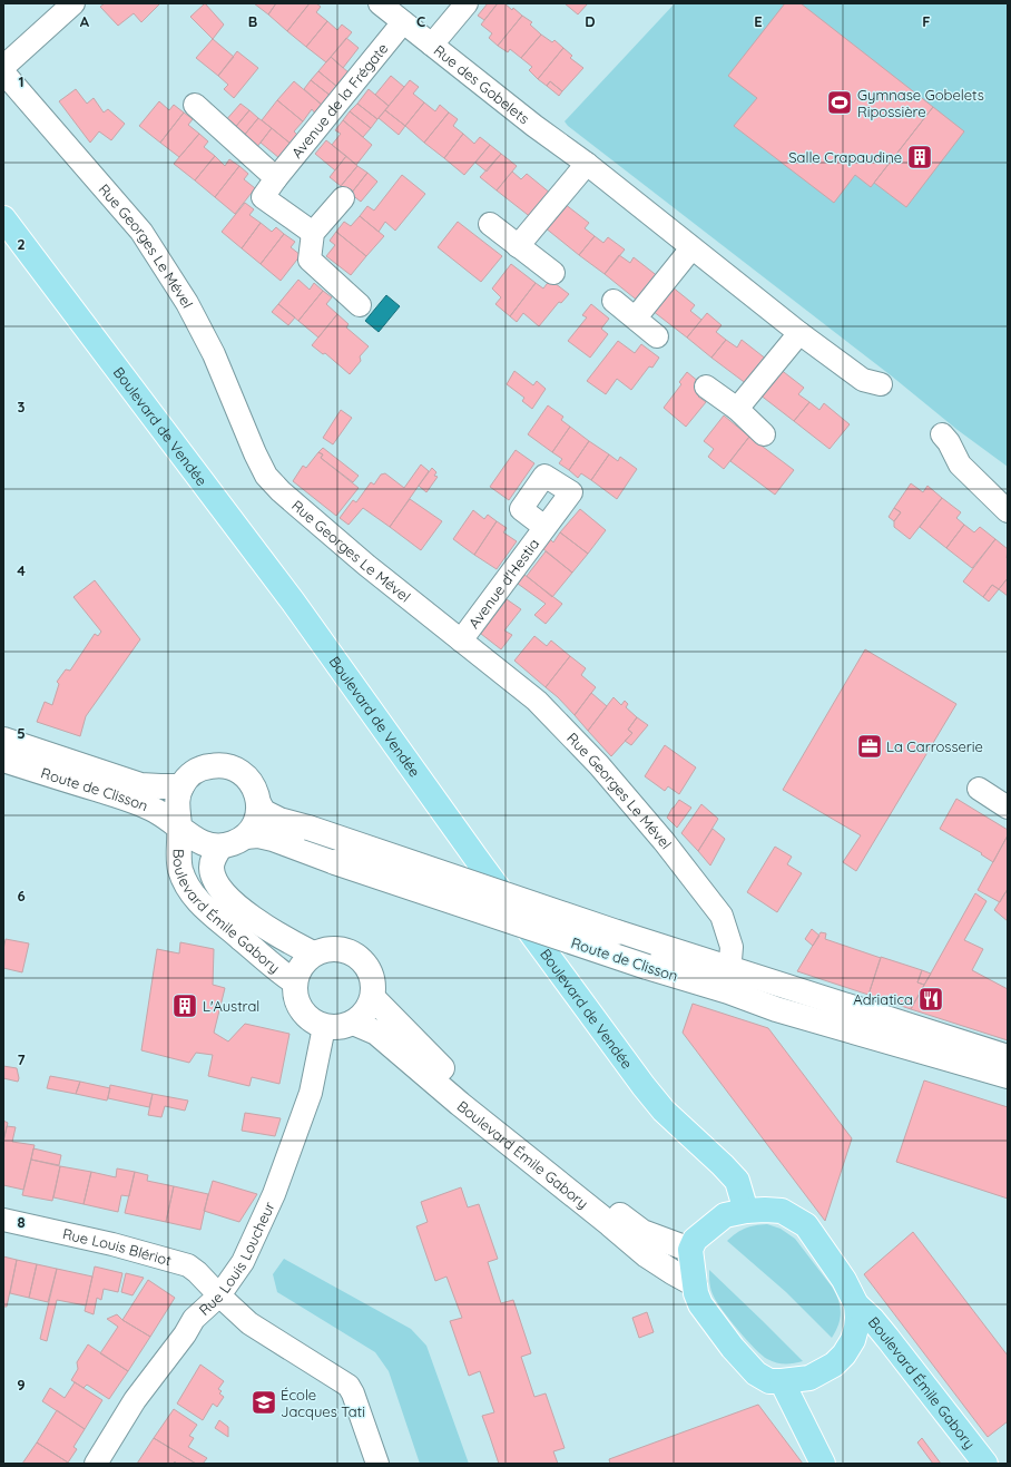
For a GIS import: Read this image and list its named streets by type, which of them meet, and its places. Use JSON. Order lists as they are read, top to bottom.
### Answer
{
  "streets": {
    "main road": ["Boulevard de Vendée", "Route de Clisson", "Boulevard Émile Gabory"],
    "street": [
      "Rue des Gobelets",
      "Avenue de la Frégate",
      "Rue Georges Le Mével",
      "Avenue d'Hestia",
      "Rue Louis Blériot",
      "Rue Louis Loucheur"
    ]
  },
  "crossings": [
    ["Rue des Gobelets", "Avenue de la Frégate"],
    ["Rue Georges Le Mével", "Avenue d'Hestia"],
    ["Rue Georges Le Mével", "Route de Clisson"],
    ["Route de Clisson", "Boulevard Émile Gabory"],
    ["Boulevard Émile Gabory", "Rue Louis Loucheur"],
    ["Rue Louis Blériot", "Rue Louis Loucheur"]
  ],
  "places": {
    "sports": ["Gymnase Gobelets Ripossière"],
    "building": ["Salle Crapaudine", "L'Austral"],
    "office": ["La Carrosserie"],
    "restaurant": ["Adriatica"],
    "school or university": ["École Jacques Tati"]
  },
  "grid": {
    "columns": [
      "A",
      "B",
      "C",
      "D",
      "E",
      "F"
    ],
    "rows": [
      "1",
      "2",
      "3",
      "4",
      "5",
      "6",
      "7",
      "8",
      "9"
    ]
  }
}
